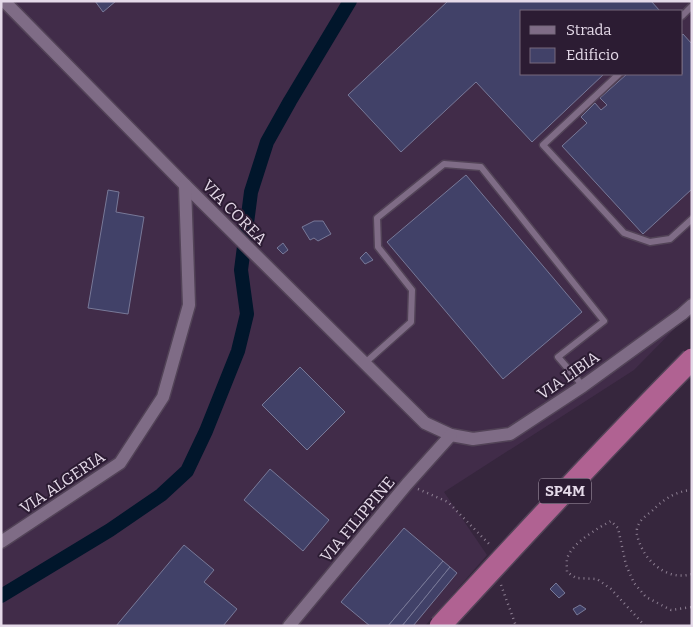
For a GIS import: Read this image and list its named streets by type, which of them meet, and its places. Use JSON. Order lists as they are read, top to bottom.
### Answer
{
  "streets": {
    "main road": ["SP4M"],
    "street": [
      "VIA COREA",
      "VIA LIBIA",
      "VIA ALGERIA",
      "VIA FILIPPINE"
    ]
  },
  "crossings": [
    ["VIA COREA", "VIA LIBIA"],
    ["VIA COREA", "VIA ALGERIA"],
    ["VIA COREA", "VIA FILIPPINE"],
    ["VIA LIBIA", "VIA FILIPPINE"]
  ],
  "legend": ["Strada", "Edificio"]
}
